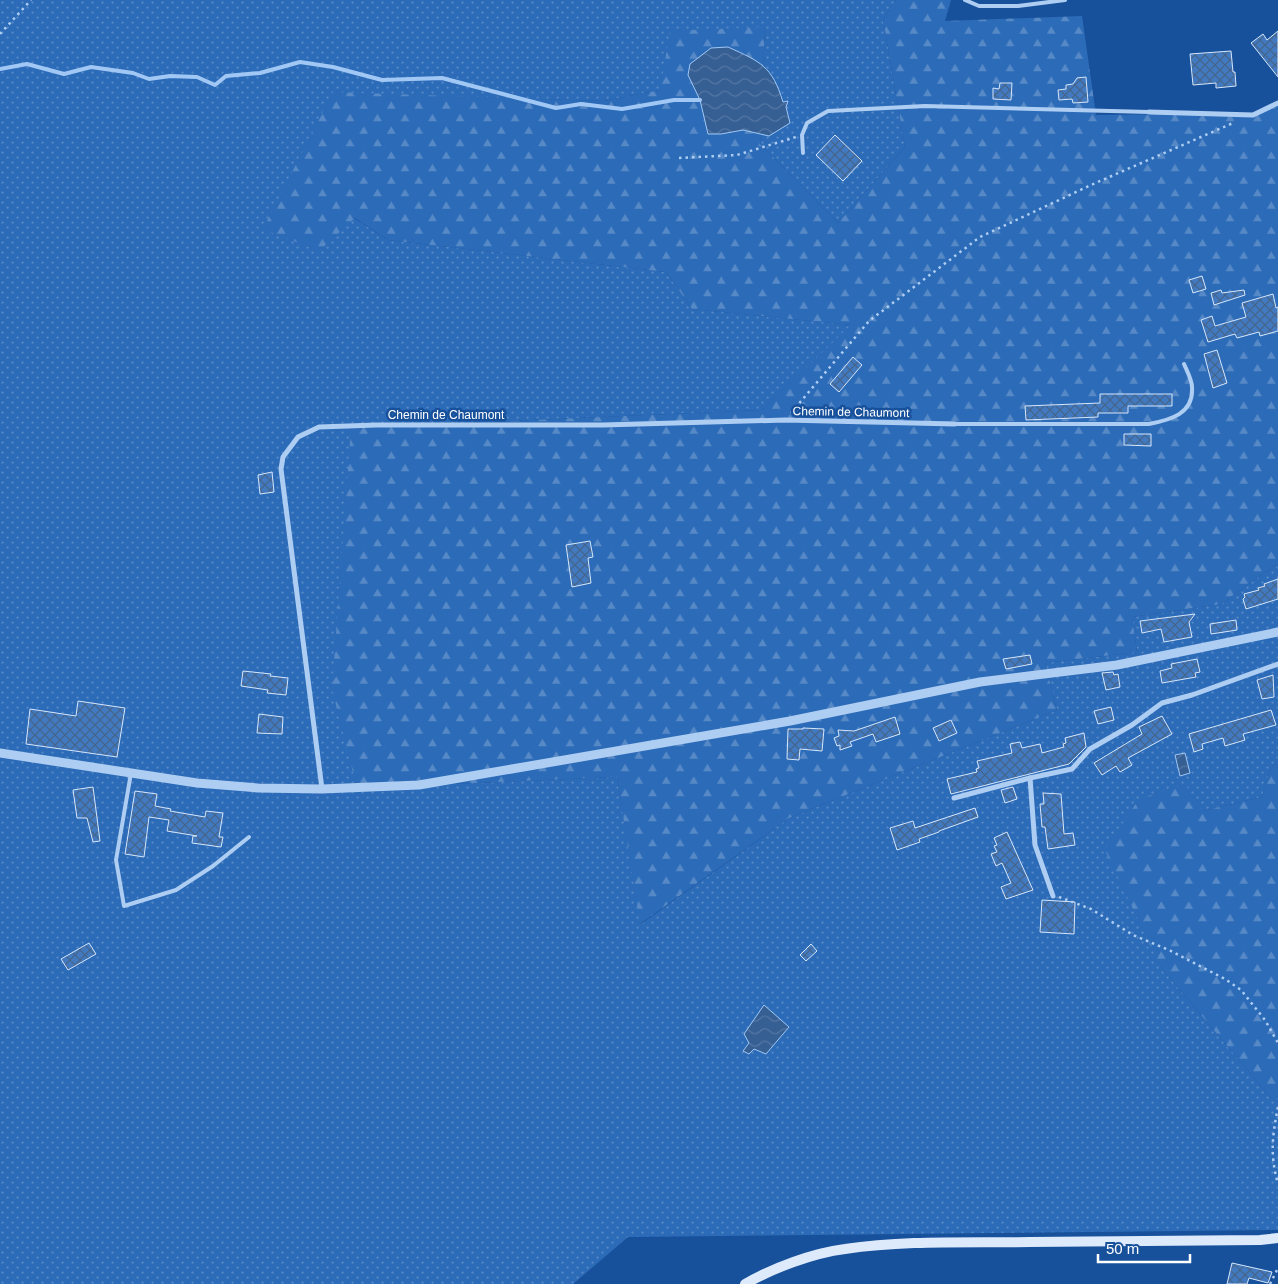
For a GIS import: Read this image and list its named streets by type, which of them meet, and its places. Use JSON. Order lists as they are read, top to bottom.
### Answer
{
  "streets": {
    "street": ["Chemin de Chaumont"]
  },
  "scale_bar": "50 m"
}
